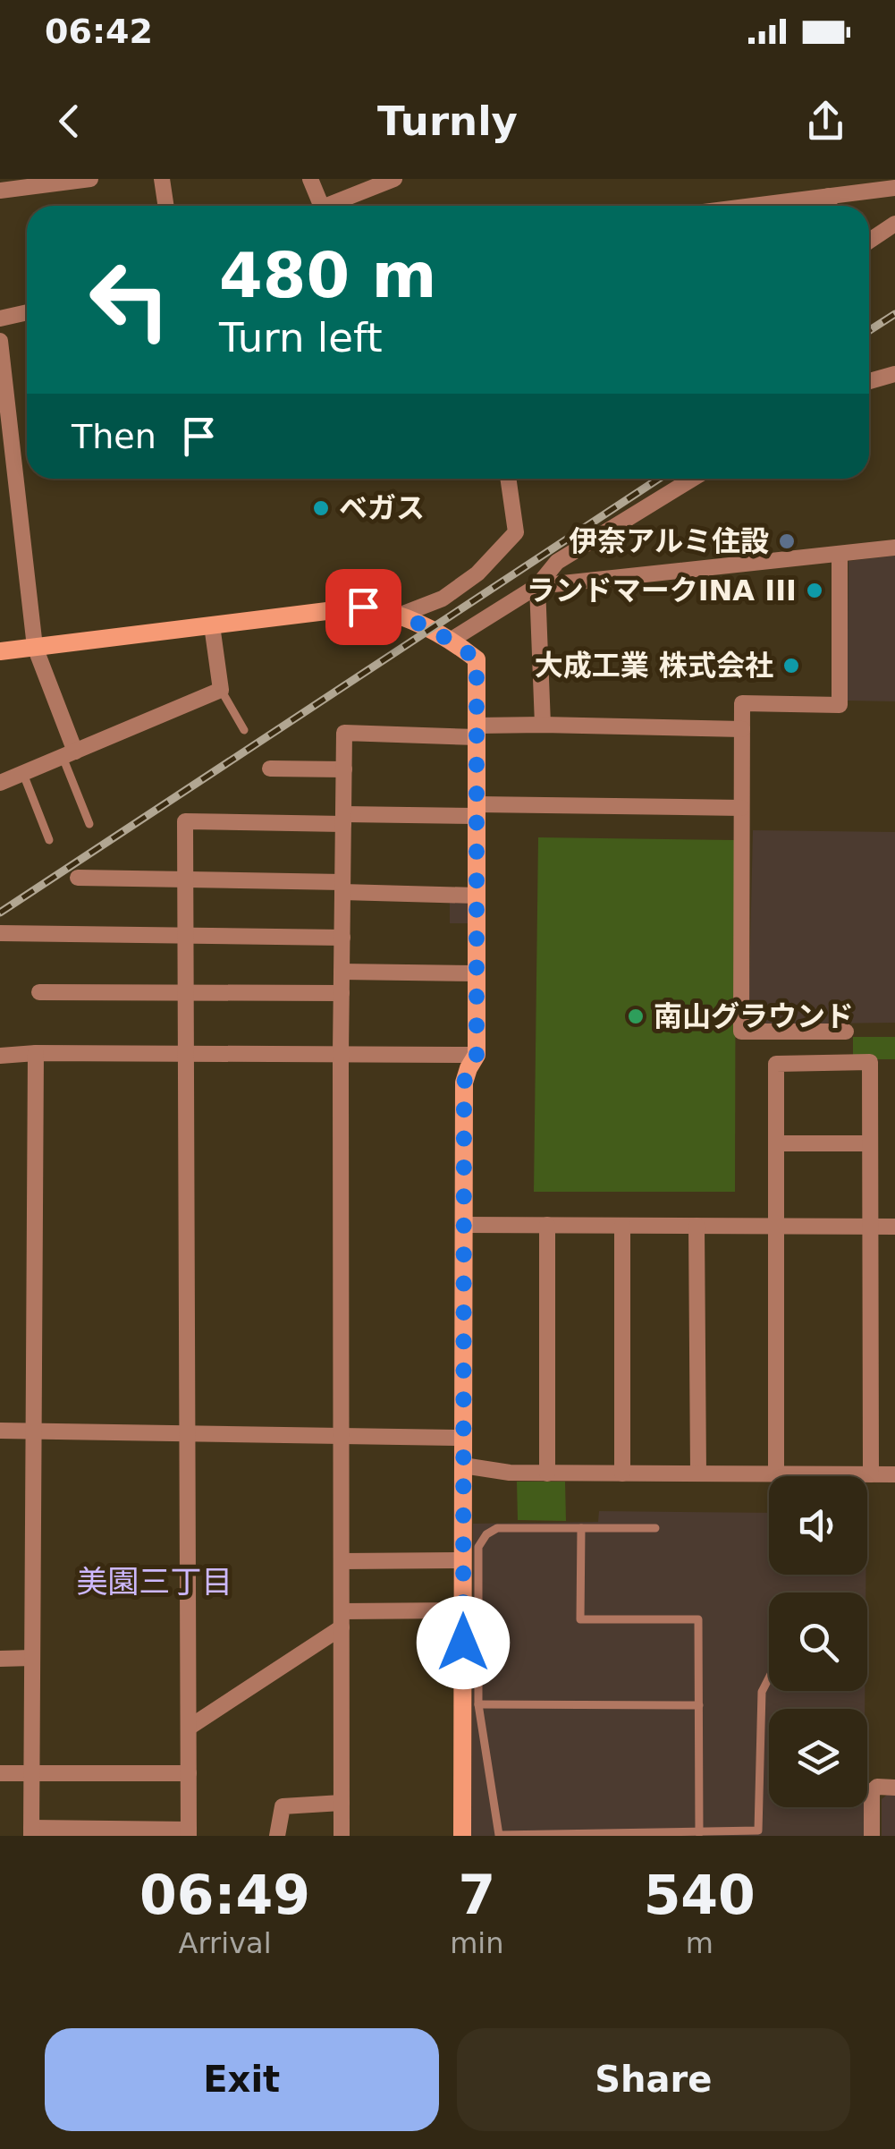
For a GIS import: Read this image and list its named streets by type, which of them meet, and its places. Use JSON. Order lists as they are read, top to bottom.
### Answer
{
  "districts": ["美園三丁目"],
  "places": [
    "ベガス",
    "伊奈アルミ住設",
    "ランドマークINA III",
    "大成工業 株式会社",
    "南山グラウンド"
  ],
  "page": {
    "status": "06:42",
    "header": "Turnly",
    "turn": ["480 m", "Turn left"],
    "then": "Then",
    "eta": [
      "06:49",
      "Arrival",
      "7",
      "min",
      "540",
      "m"
    ],
    "buttons": ["Exit", "Share"]
  }
}
